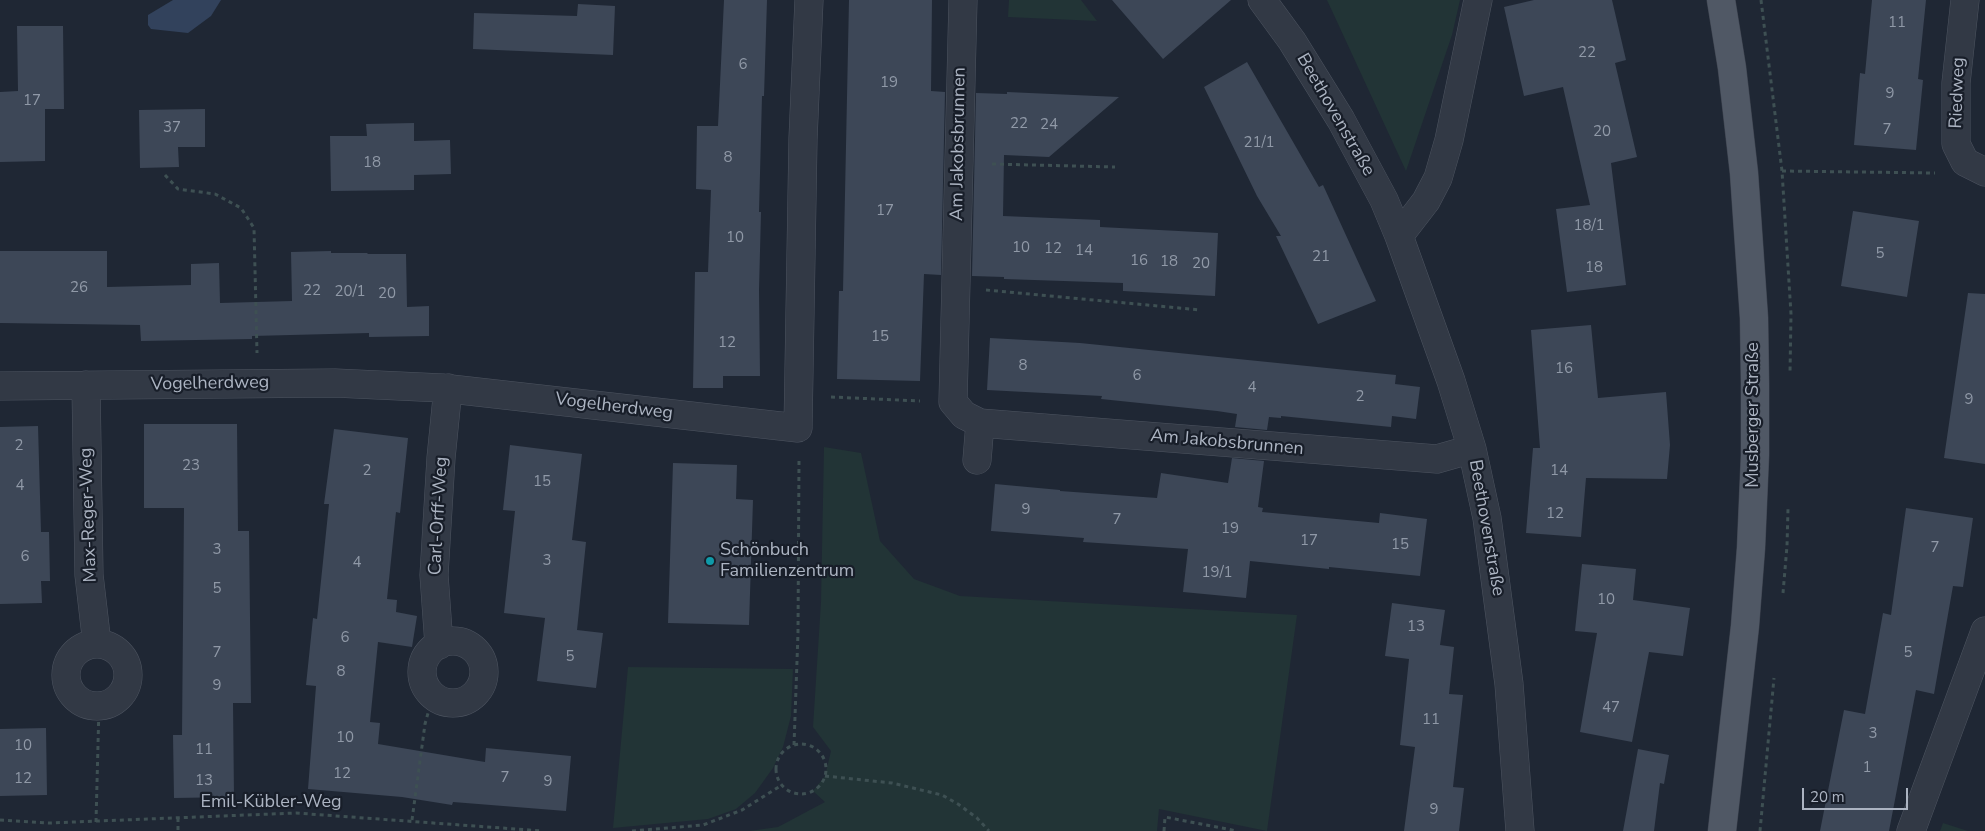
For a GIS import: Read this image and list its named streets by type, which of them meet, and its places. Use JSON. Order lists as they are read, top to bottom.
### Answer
{
  "streets": {
    "main road": ["Musberger Straße"],
    "street": [
      "Riedweg",
      "Beethovenstraße",
      "Am Jakobsbrunnen",
      "Vogelherdweg",
      "Max-Reger-Weg",
      "Carl-Orff-Weg"
    ],
    "path": ["Emil-Kübler-Weg"]
  },
  "crossings": [
    ["Beethovenstraße", "Am Jakobsbrunnen"],
    ["Vogelherdweg", "Max-Reger-Weg"],
    ["Vogelherdweg", "Carl-Orff-Weg"]
  ],
  "places": ["Schönbuch Familienzentrum"],
  "house_numbers": [
    "11",
    "22",
    "6",
    "19",
    "9",
    "17",
    "22",
    "24",
    "37",
    "7",
    "20",
    "21/1",
    "8",
    "18",
    "17",
    "18/1",
    "10",
    "10",
    "12",
    "14",
    "5",
    "21",
    "16",
    "18",
    "20",
    "18",
    "26",
    "22",
    "20/1",
    "20",
    "15",
    "12",
    "8",
    "16",
    "6",
    "4",
    "2",
    "9",
    "2",
    "23",
    "2",
    "14",
    "15",
    "4",
    "9",
    "12",
    "7",
    "19",
    "17",
    "15",
    "7",
    "3",
    "6",
    "3",
    "4",
    "19/1",
    "5",
    "10",
    "13",
    "6",
    "7",
    "5",
    "5",
    "8",
    "9",
    "47",
    "11",
    "3",
    "10",
    "10",
    "11",
    "1",
    "12",
    "7",
    "12",
    "13",
    "9",
    "9"
  ],
  "scale_bar": "20 m"
}
